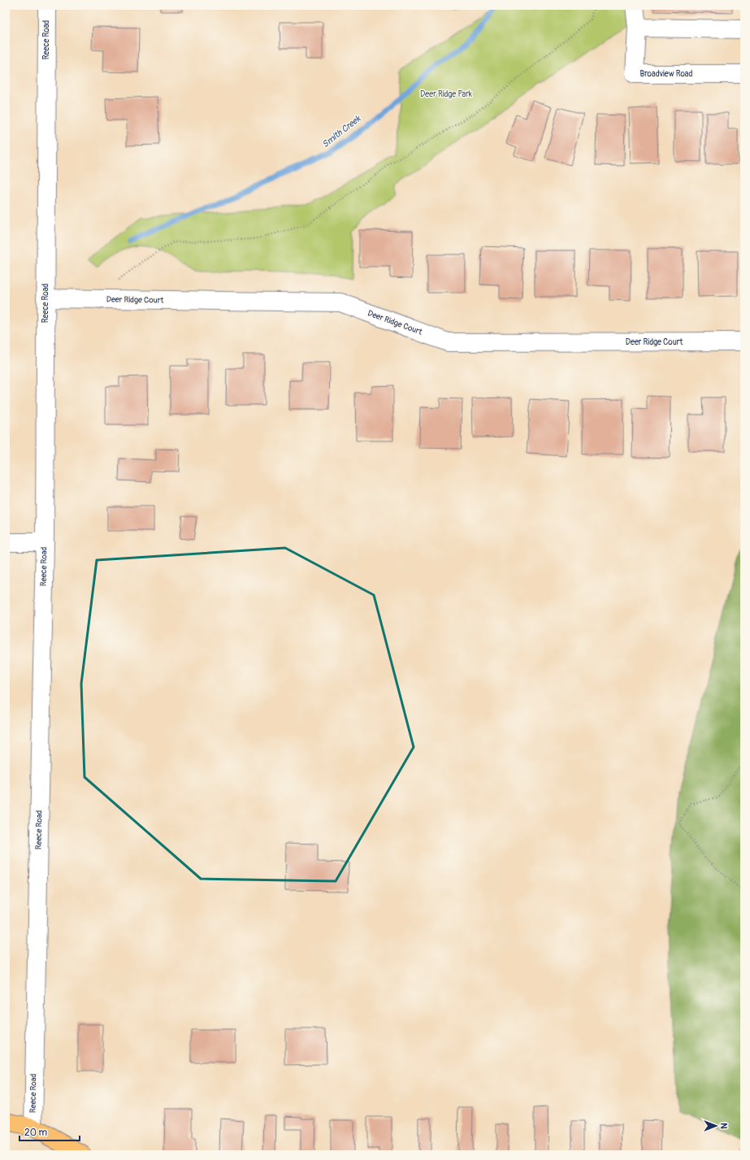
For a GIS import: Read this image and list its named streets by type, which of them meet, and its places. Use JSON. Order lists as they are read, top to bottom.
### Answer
{
  "streets": {
    "street": ["Reece Road", "Broadview Road", "Deer Ridge Court"]
  },
  "crossings": [
    ["Reece Road", "Deer Ridge Court"]
  ],
  "water": ["Smith Creek"],
  "parks": ["Deer Ridge Park"],
  "scale_bar": "20 m",
  "north": "right"
}
